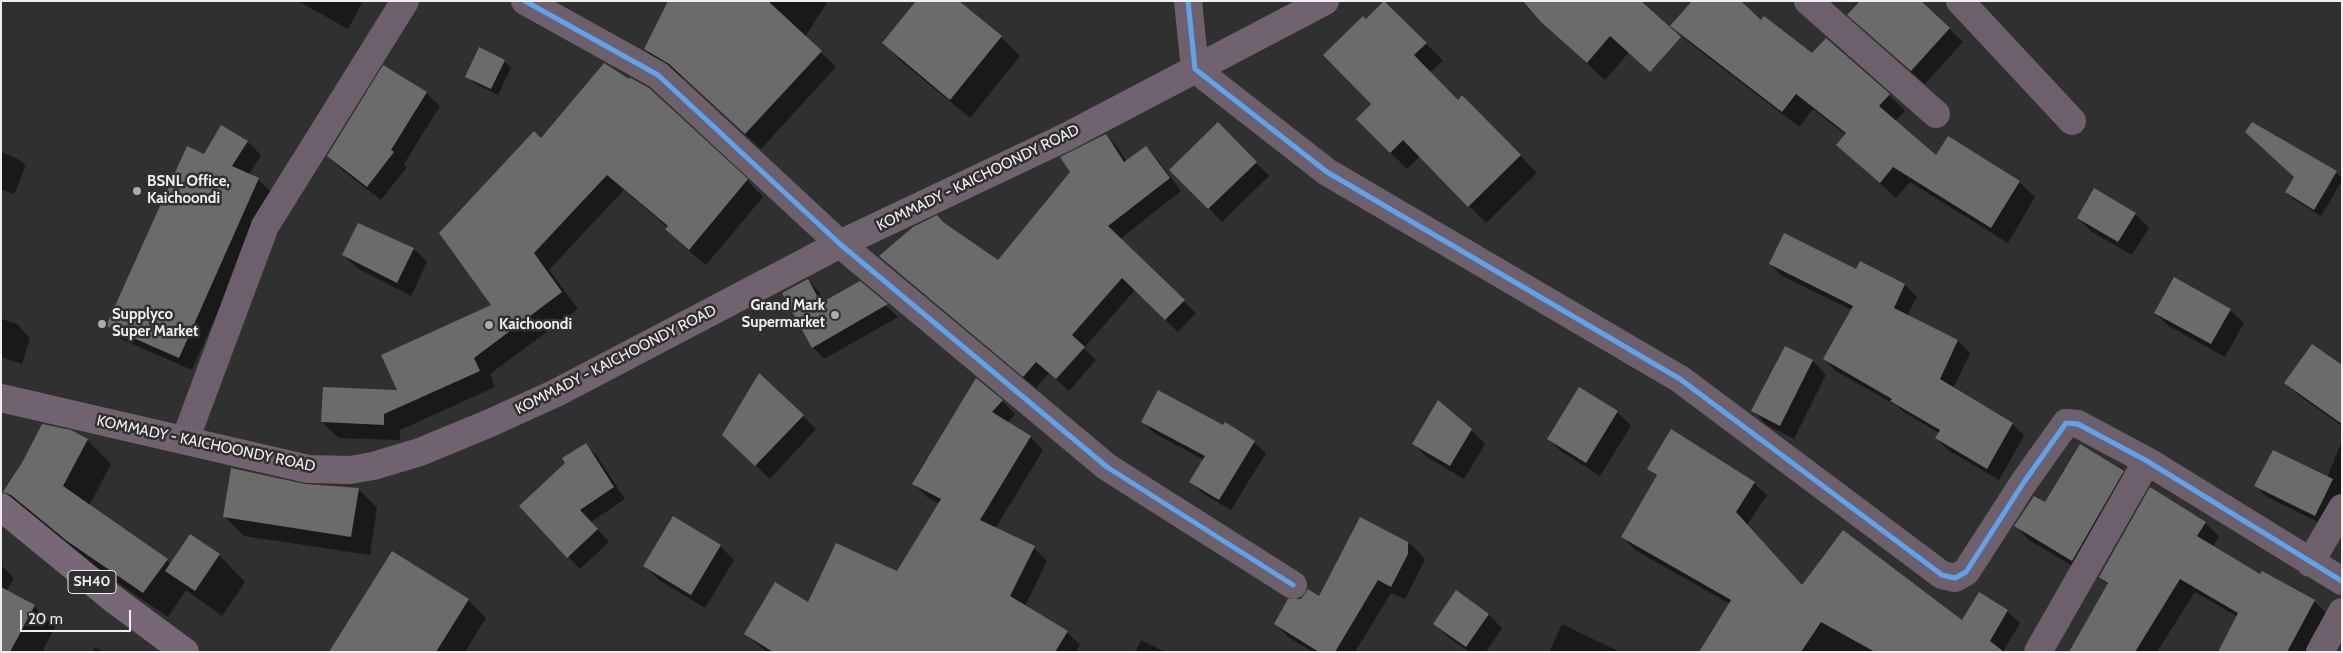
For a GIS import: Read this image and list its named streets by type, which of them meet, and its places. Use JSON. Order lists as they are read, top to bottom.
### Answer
{
  "streets": {
    "main road": ["KOMMADY - KAICHOONDY ROAD", "SH40"]
  },
  "places": [
    "BSNL Office, Kaichoondi",
    "Grand Mark Supermarket",
    "Supplyco Super Market",
    "Kaichoondi"
  ],
  "scale_bar": "20 m"
}
